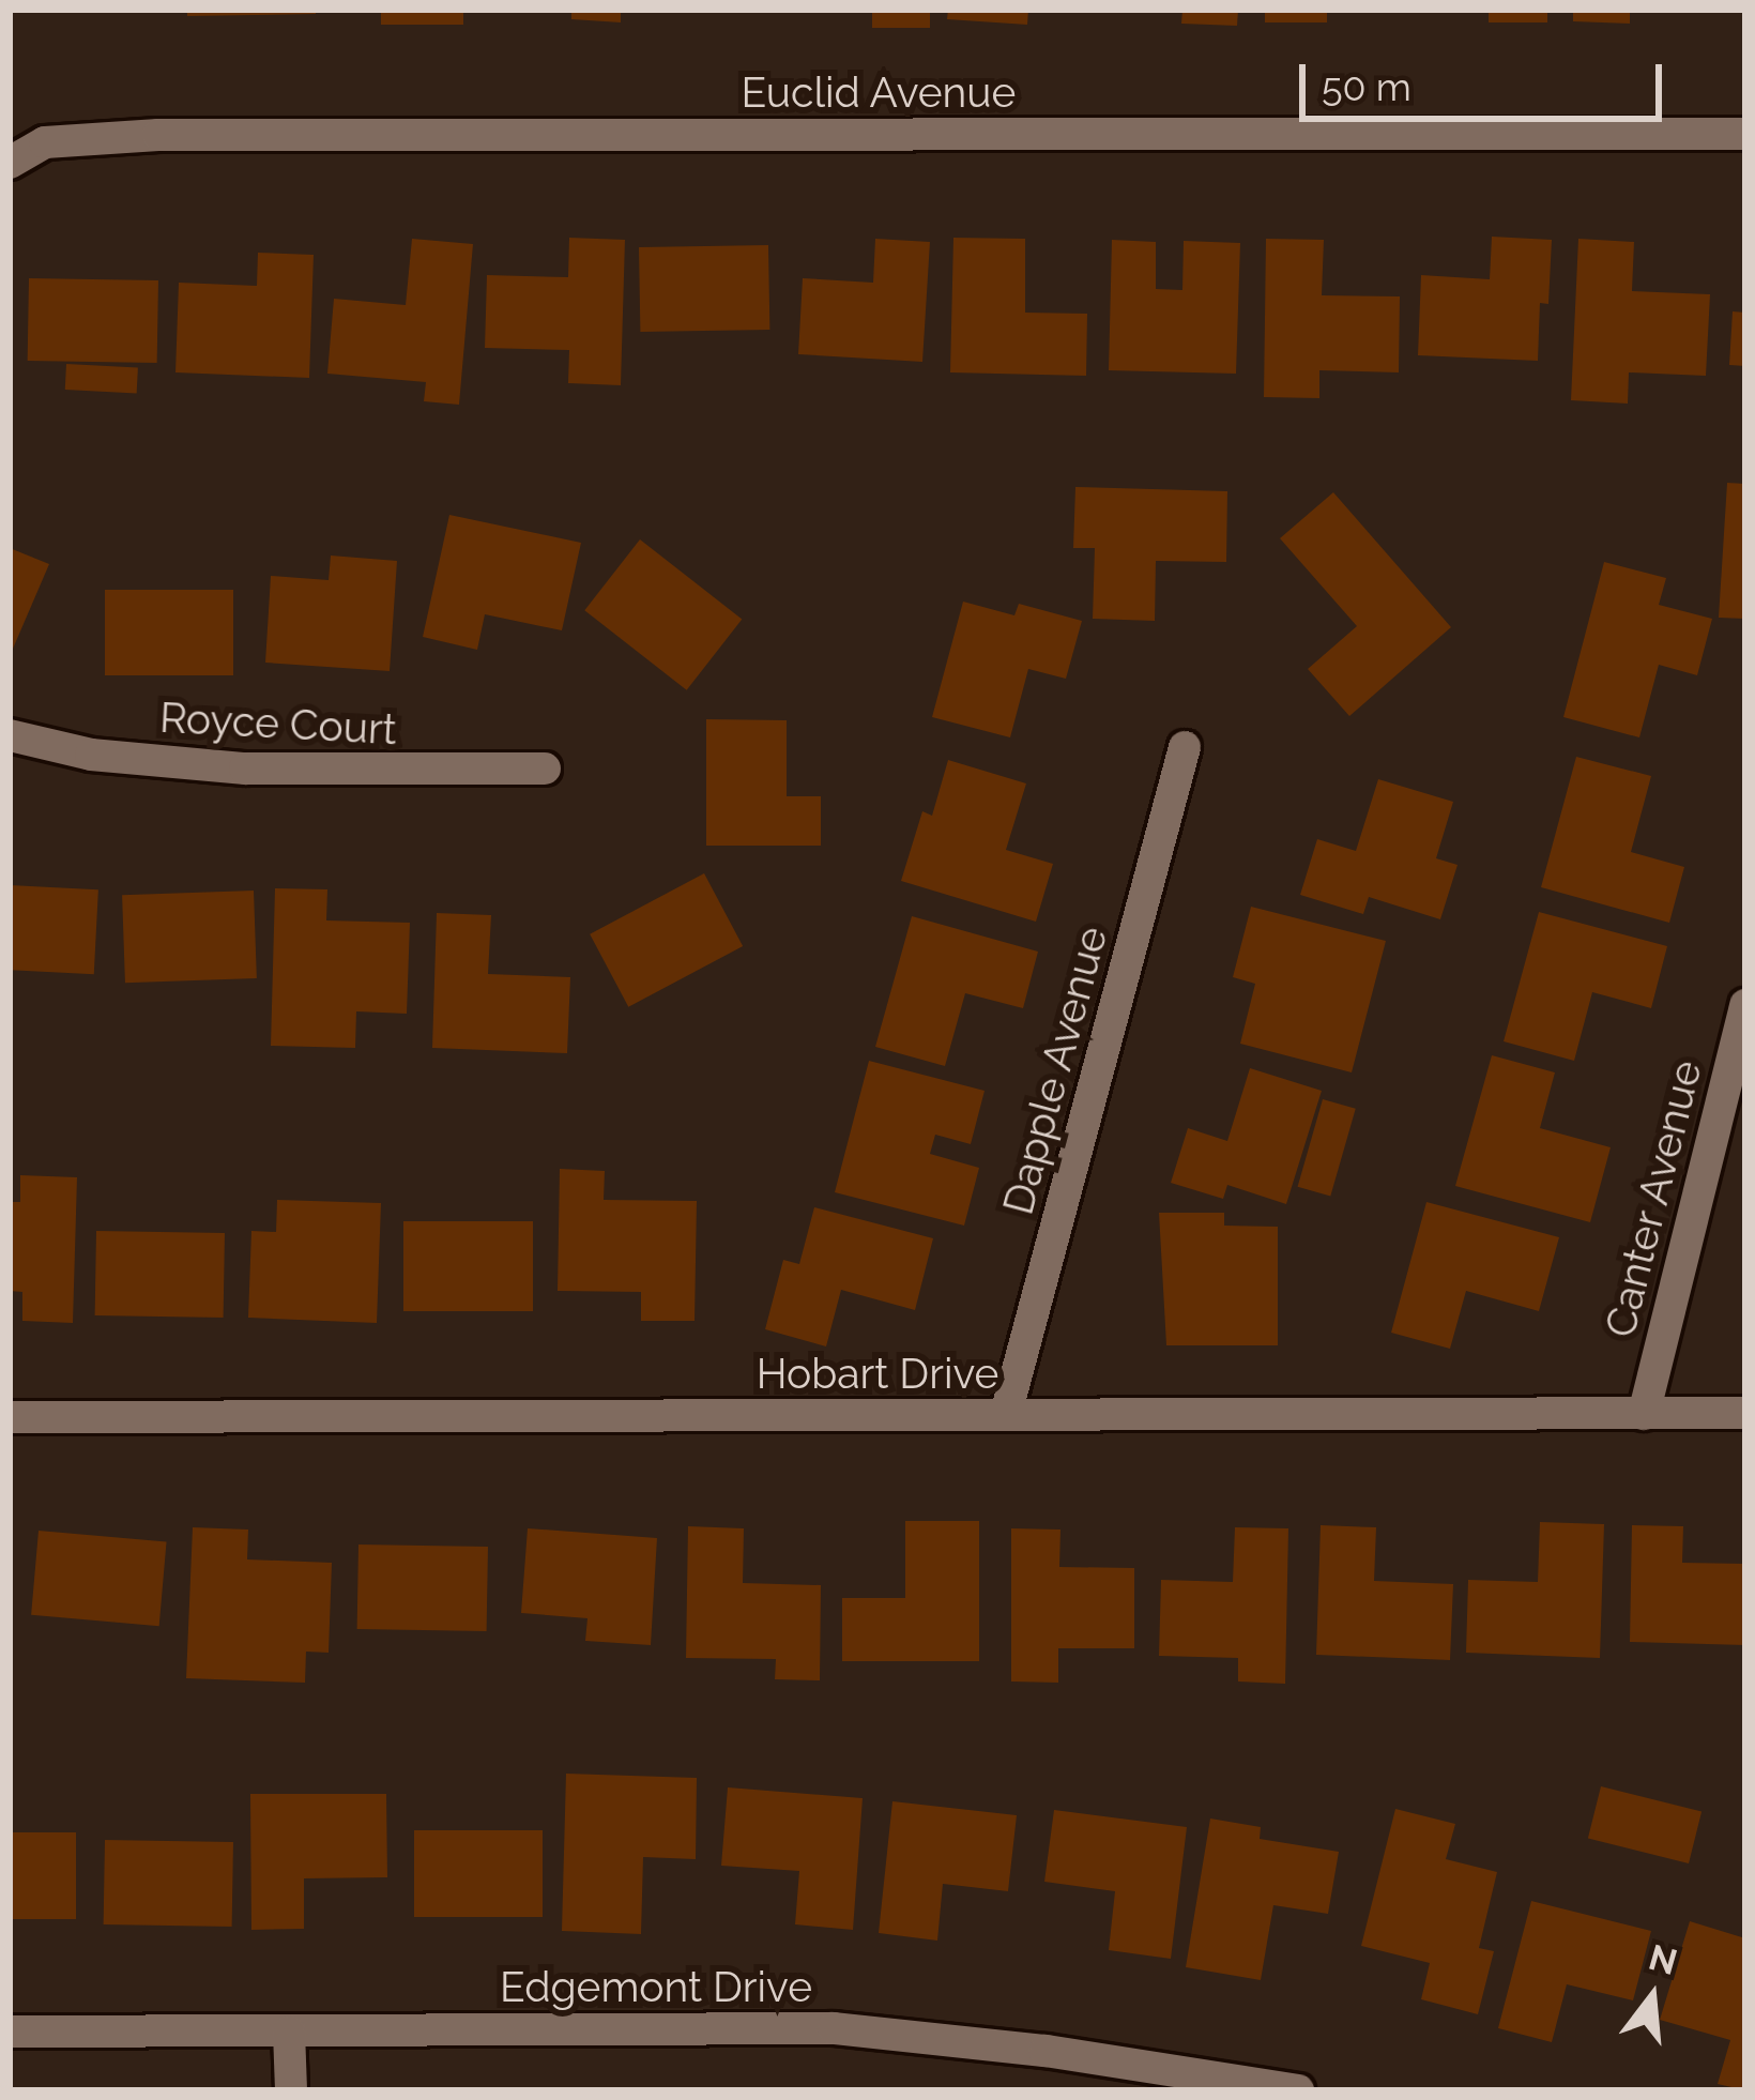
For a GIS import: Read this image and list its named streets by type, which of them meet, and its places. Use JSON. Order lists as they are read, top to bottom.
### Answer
{
  "streets": {
    "street": [
      "Euclid Avenue",
      "Royce Court",
      "Dapple Avenue",
      "Canter Avenue",
      "Hobart Drive",
      "Edgemont Drive"
    ]
  },
  "crossings": [
    ["Dapple Avenue", "Hobart Drive"],
    ["Canter Avenue", "Hobart Drive"]
  ],
  "scale_bar": "50 m",
  "north": "top"
}
